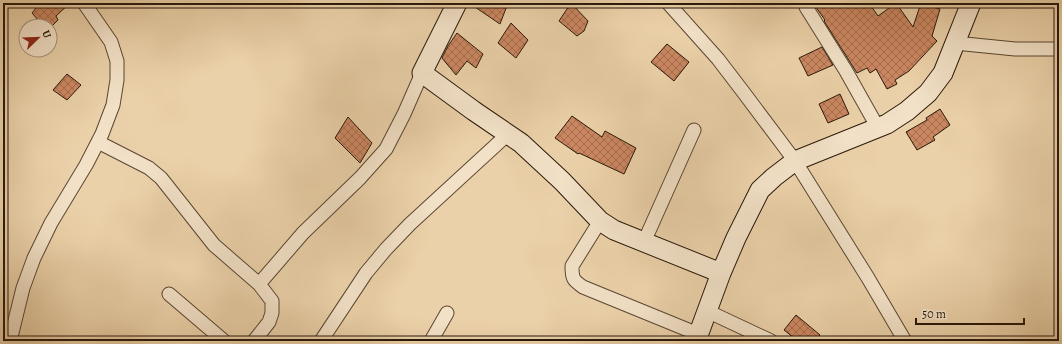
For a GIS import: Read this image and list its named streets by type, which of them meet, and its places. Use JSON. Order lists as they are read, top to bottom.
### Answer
{
  "scale_bar": "50 m",
  "north": "top right"
}
